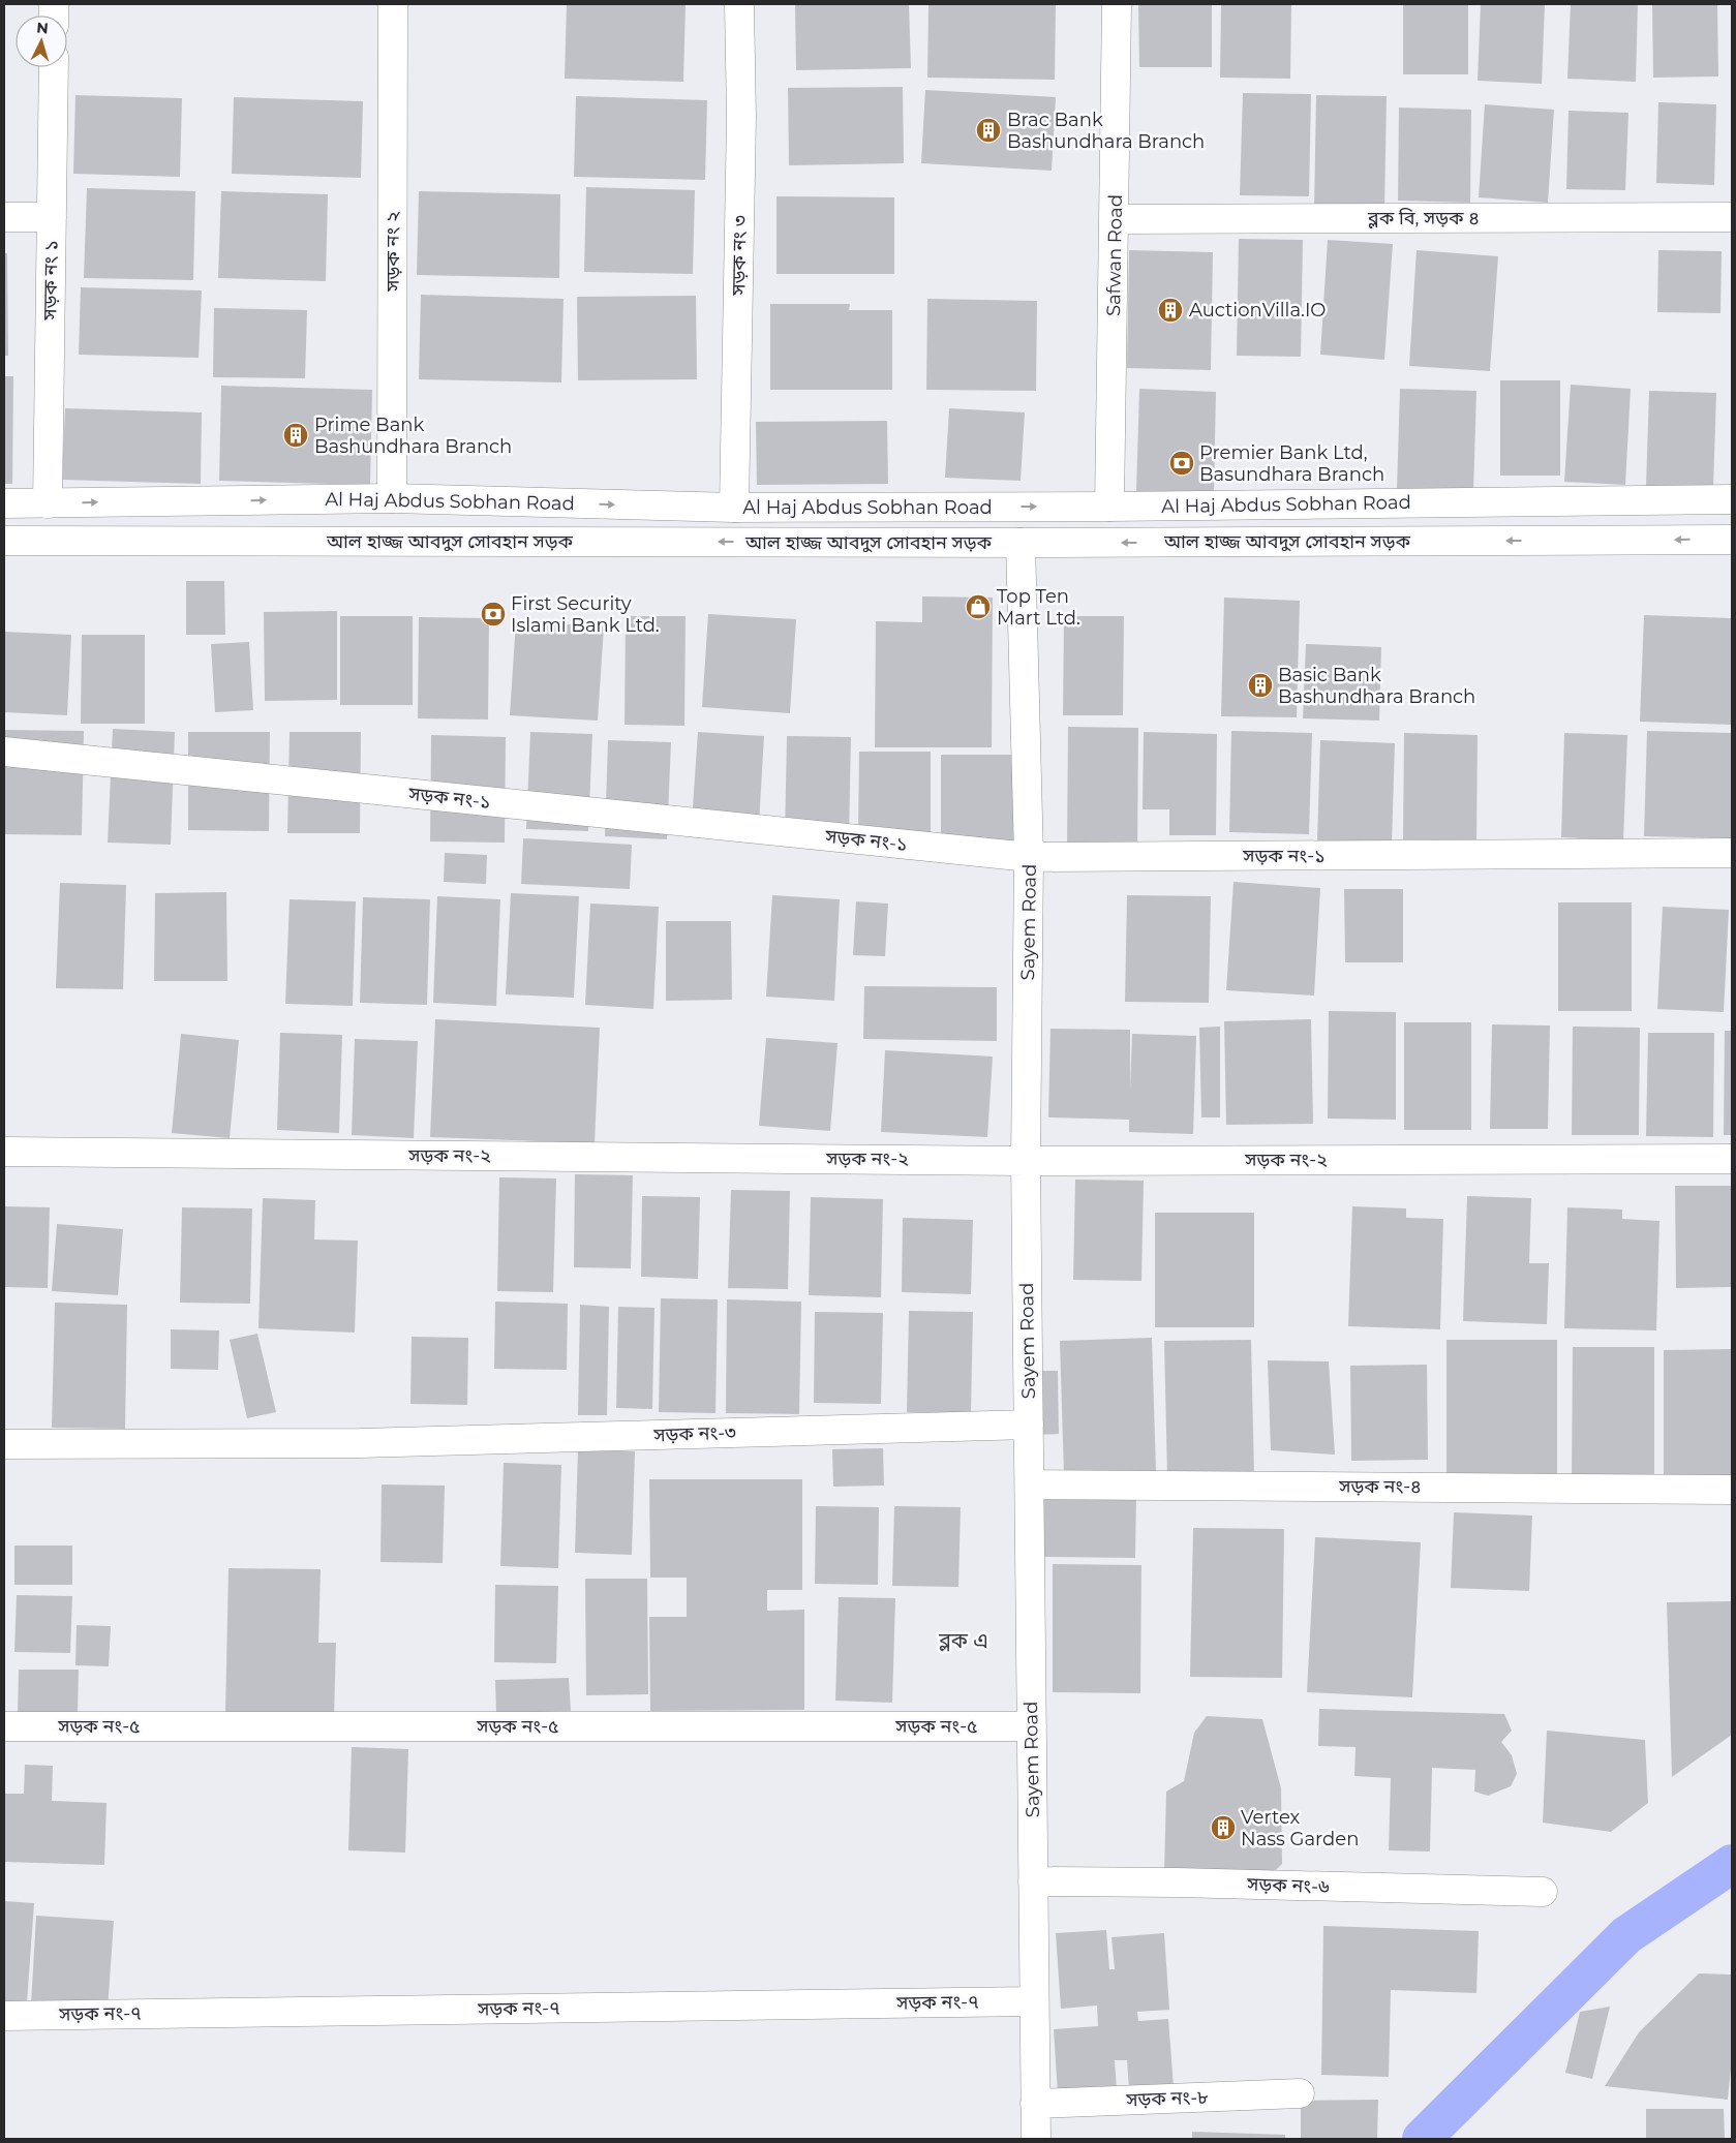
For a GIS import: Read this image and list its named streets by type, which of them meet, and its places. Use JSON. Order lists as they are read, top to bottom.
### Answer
{
  "streets": {
    "street": [
      "ব্লক বি, সড়ক ৪",
      "সড়ক নং ২",
      "সড়ক নং ৩",
      "Safwan Road",
      "সড়ক নং ১",
      "Al Haj Abdus Sobhan Road",
      "আল হাজ্জ আবদুস সোবহান সড়ক",
      "সড়ক নং-১",
      "Sayem Road",
      "সড়ক নং-২",
      "সড়ক নং-৩",
      "সড়ক নং-৪",
      "সড়ক নং-৫",
      "সড়ক নং-৬",
      "সড়ক নং-৭",
      "সড়ক নং-৮"
    ]
  },
  "crossings": [
    ["ব্লক বি, সড়ক ৪", "Safwan Road"],
    ["সড়ক নং ২", "Al Haj Abdus Sobhan Road"],
    ["সড়ক নং ৩", "Al Haj Abdus Sobhan Road"],
    ["Safwan Road", "Al Haj Abdus Sobhan Road"],
    ["সড়ক নং ১", "Al Haj Abdus Sobhan Road"],
    ["আল হাজ্জ আবদুস সোবহান সড়ক", "Sayem Road"],
    ["সড়ক নং-১", "Sayem Road"],
    ["Sayem Road", "সড়ক নং-২"],
    ["Sayem Road", "সড়ক নং-৩"],
    ["Sayem Road", "সড়ক নং-৪"],
    ["Sayem Road", "সড়ক নং-৫"],
    ["Sayem Road", "সড়ক নং-৬"],
    ["Sayem Road", "সড়ক নং-৭"],
    ["Sayem Road", "সড়ক নং-৮"]
  ],
  "one_way": ["Al Haj Abdus Sobhan Road", "আল হাজ্জ আবদুস সোবহান সড়ক"],
  "districts": ["ব্লক এ"],
  "places": {
    "building": [
      "Brac Bank Bashundhara Branch",
      "AuctionVilla.IO",
      "Prime Bank Bashundhara Branch",
      "Basic Bank Bashundhara Branch",
      "Vertex Nass Garden"
    ],
    "bank": ["Premier Bank Ltd, Basundhara Branch", "First Security Islami Bank Ltd."],
    "shop": ["Top Ten Mart Ltd."]
  },
  "north": "top"
}
